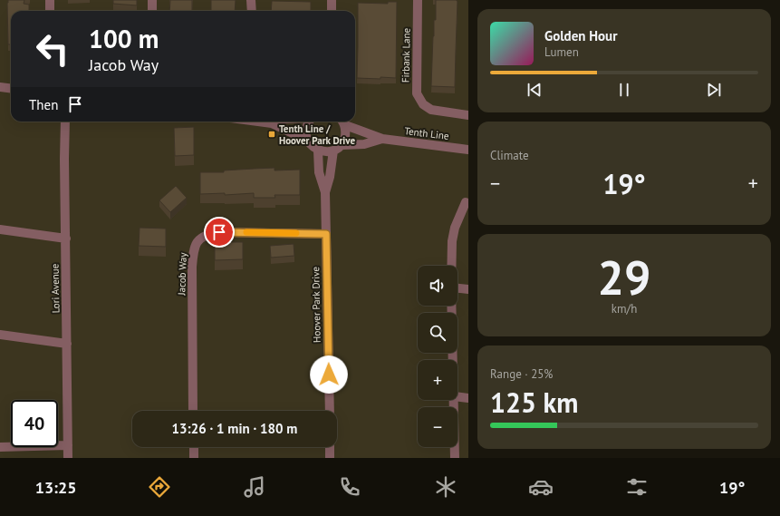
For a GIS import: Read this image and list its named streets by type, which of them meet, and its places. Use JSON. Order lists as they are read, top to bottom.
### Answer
{
  "streets": {
    "street": [
      "Firbank Lane",
      "Tenth Line",
      "Jacob Way",
      "Lori Avenue",
      "Hoover Park Drive"
    ]
  },
  "crossings": [
    ["Jacob Way", "Hoover Park Drive"]
  ],
  "places": {
    "transit": ["Tenth Line / Hoover Park Drive"]
  },
  "page": {
    "turn": ["100 m", "Jacob Way"],
    "song": ["Golden Hour", "Lumen"],
    "then": "Then",
    "tile": [
      "Climate",
      ["29", "km/h"],
      ["Range · 25%", "125 km"]
    ],
    "heat": ["−", "19°", "+"],
    "map_buttons": ["+", "−"],
    "limit": "40",
    "trip": "13:26 · 1 min · 180 m",
    "tabs": ["13:25", "19°"]
  }
}
